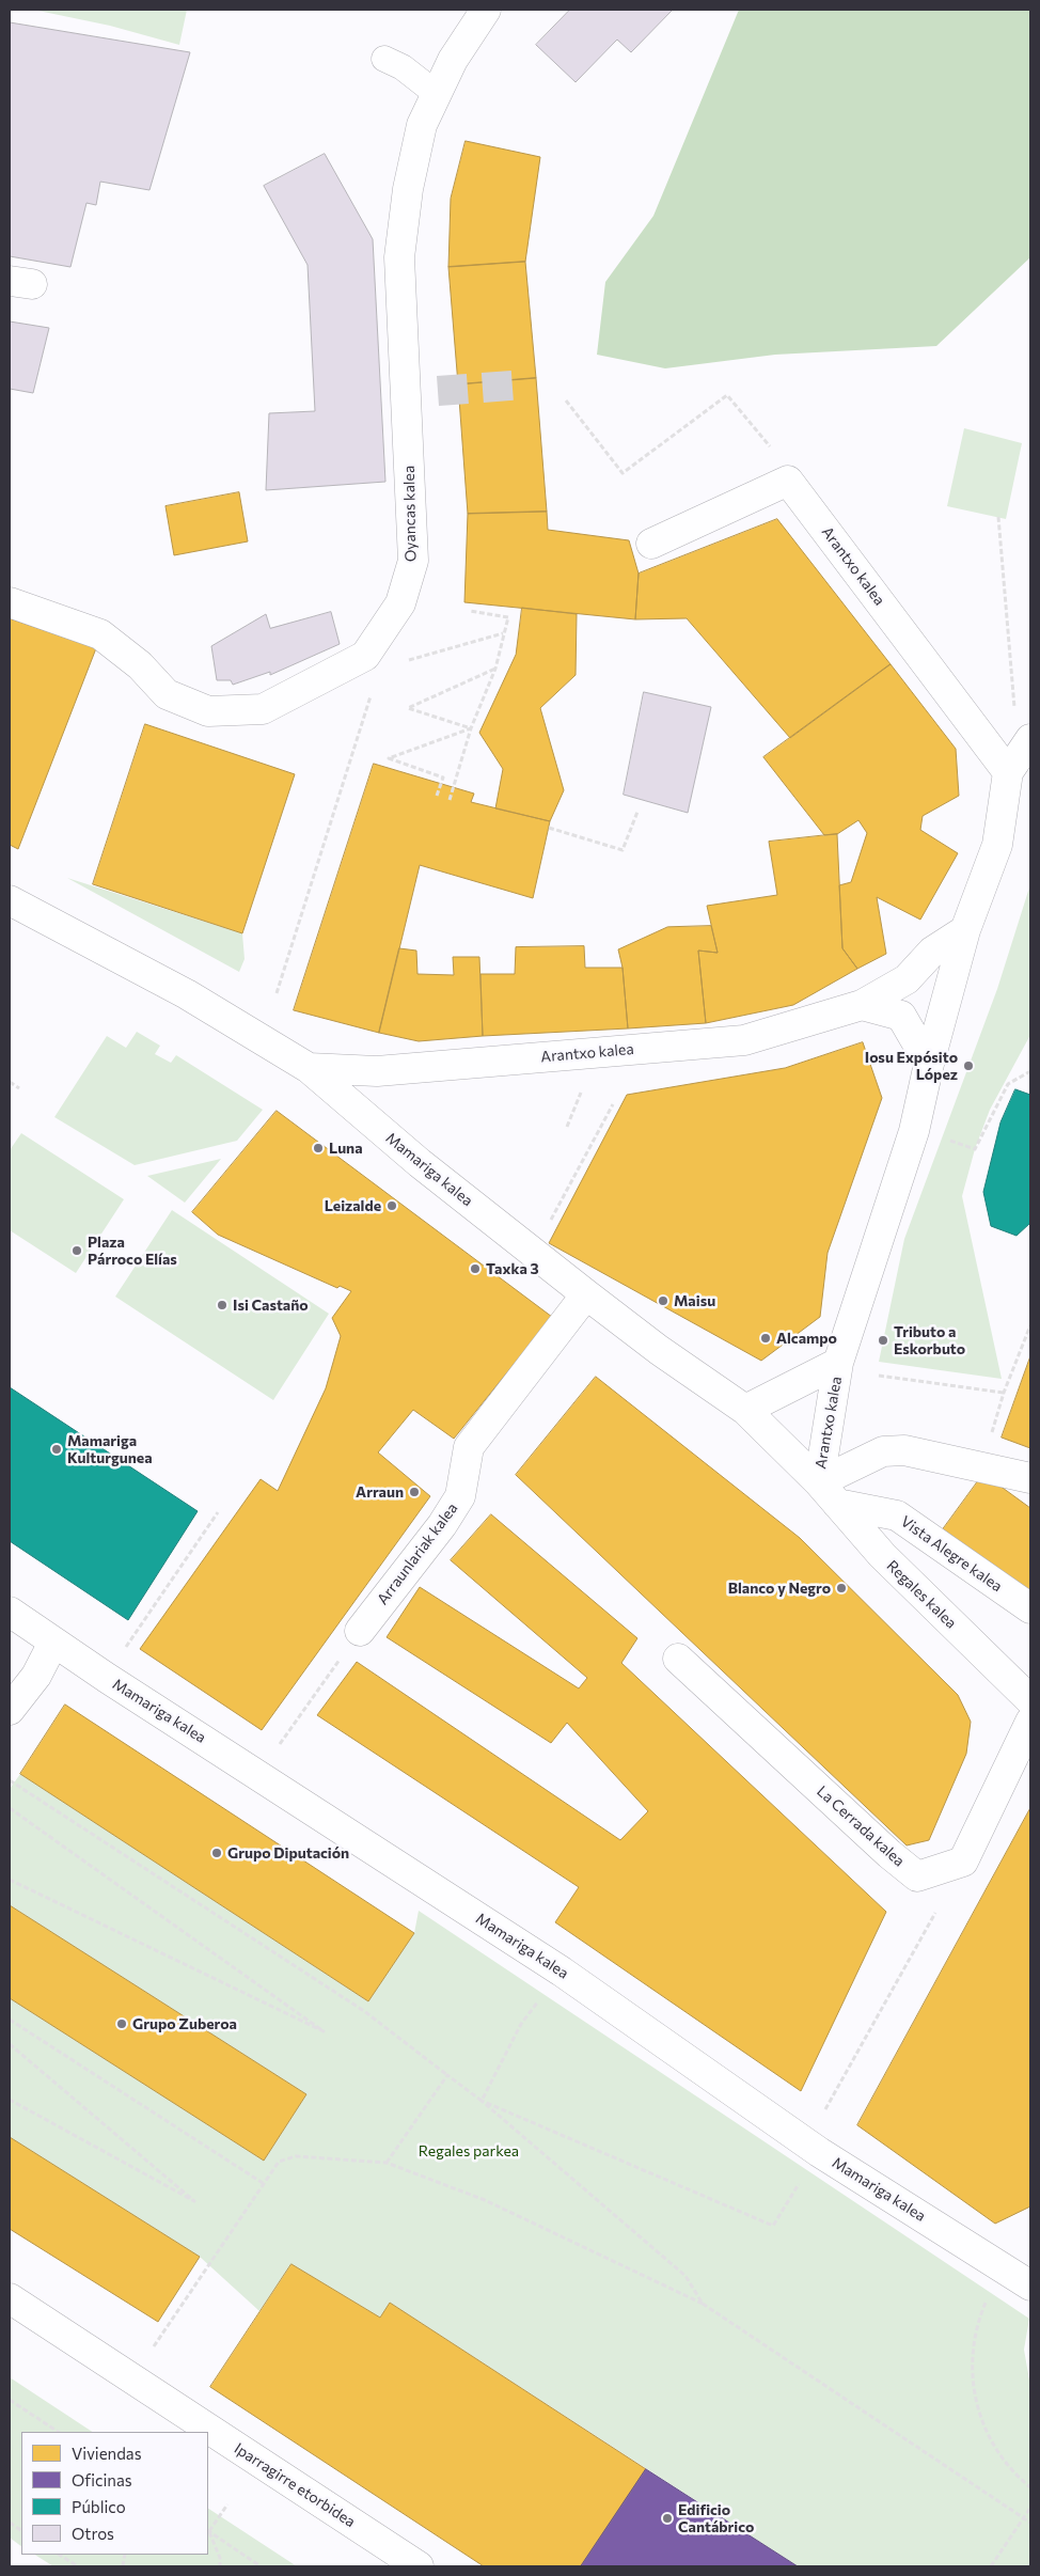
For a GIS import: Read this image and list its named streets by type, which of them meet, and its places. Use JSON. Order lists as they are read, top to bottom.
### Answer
{
  "streets": {
    "street": [
      "Oyancas kalea",
      "Arantxo kalea",
      "Mamariga kalea",
      "Arraunlariak kalea",
      "Vista Alegre kalea",
      "Regales kalea",
      "La Cerrada kalea",
      "Iparragirre etorbidea"
    ]
  },
  "crossings": [
    ["Arantxo kalea", "Mamariga kalea"],
    ["Arantxo kalea", "Vista Alegre kalea"],
    ["Arantxo kalea", "Regales kalea"],
    ["Mamariga kalea", "Arraunlariak kalea"],
    ["Mamariga kalea", "Vista Alegre kalea"],
    ["Mamariga kalea", "Regales kalea"],
    ["Vista Alegre kalea", "Regales kalea"]
  ],
  "parks": ["Regales parkea"],
  "places": [
    "Iosu Expósito López",
    "Luna",
    "Leizalde",
    "Plaza Párroco Elías",
    "Taxka 3",
    "Maisu",
    "Isi Castaño",
    "Alcampo",
    "Tributo a Eskorbuto",
    "Mamariga Kulturgunea",
    "Arraun",
    "Blanco y Negro",
    "Grupo Diputación",
    "Grupo Zuberoa",
    "Edificio Cantábrico"
  ],
  "legend": [
    "Viviendas",
    "Oficinas",
    "Público",
    "Otros"
  ]
}
